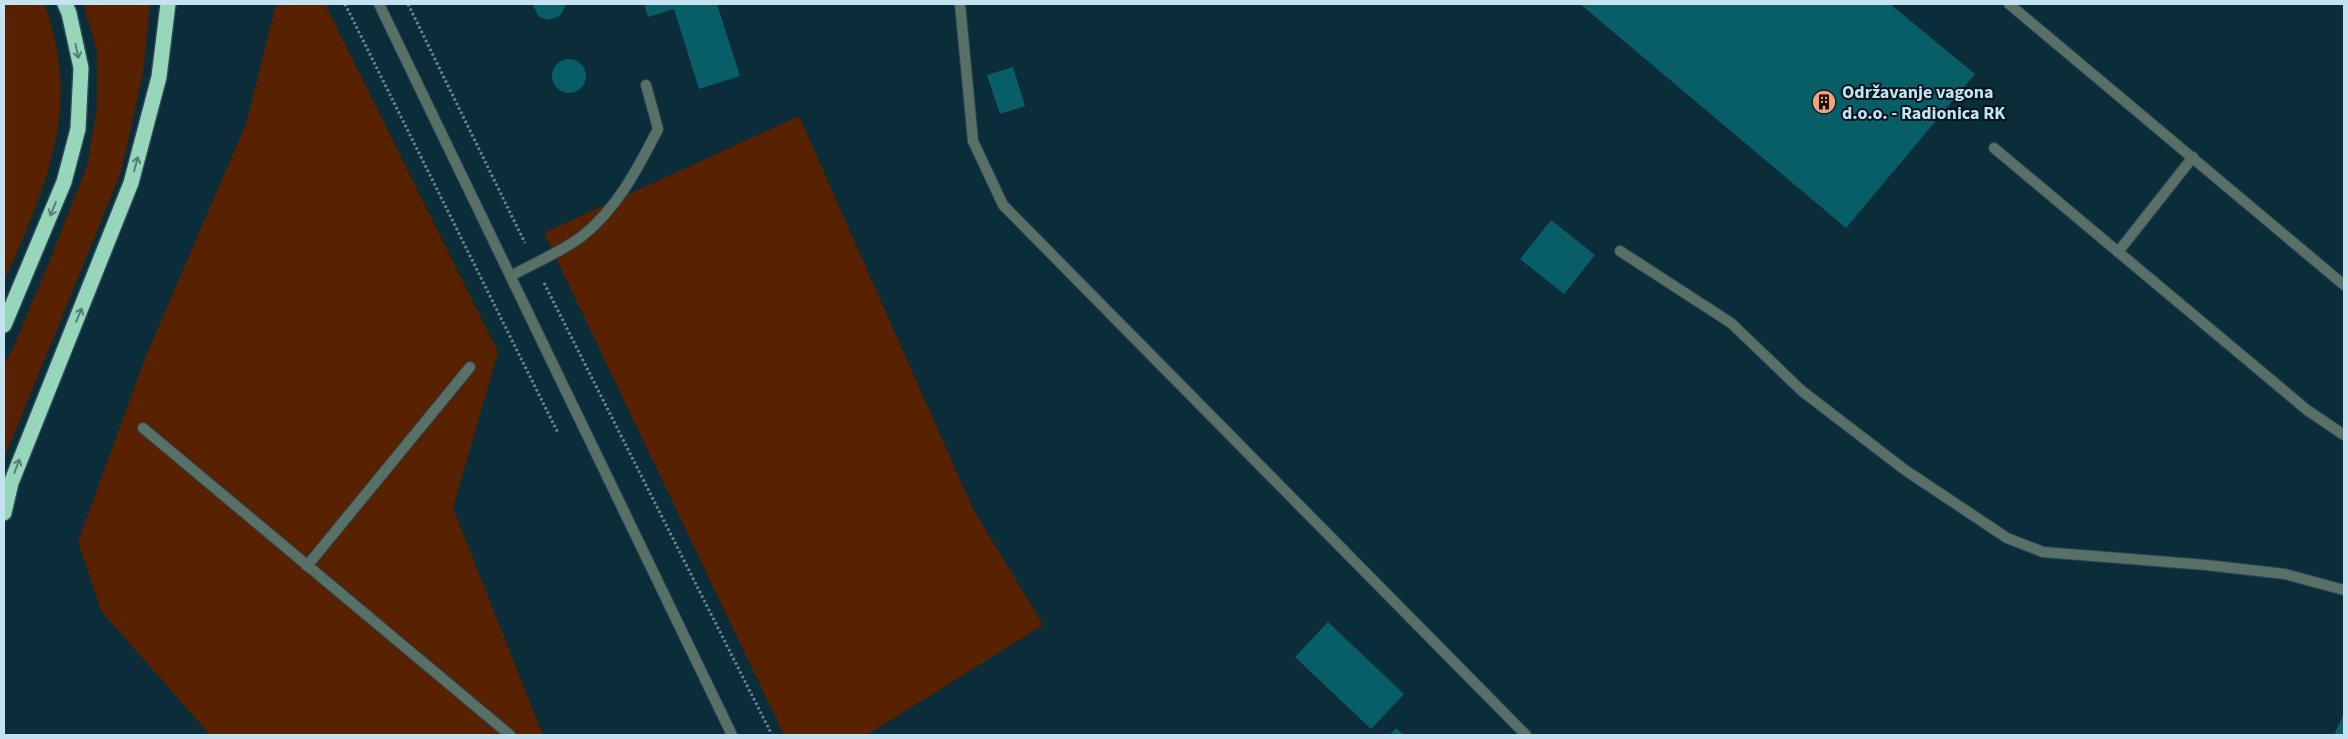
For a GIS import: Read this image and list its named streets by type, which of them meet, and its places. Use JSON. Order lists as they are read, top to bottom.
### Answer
{
  "places": {
    "building": ["Održavanje vagona d.o.o. - Radionica RK"]
  }
}
